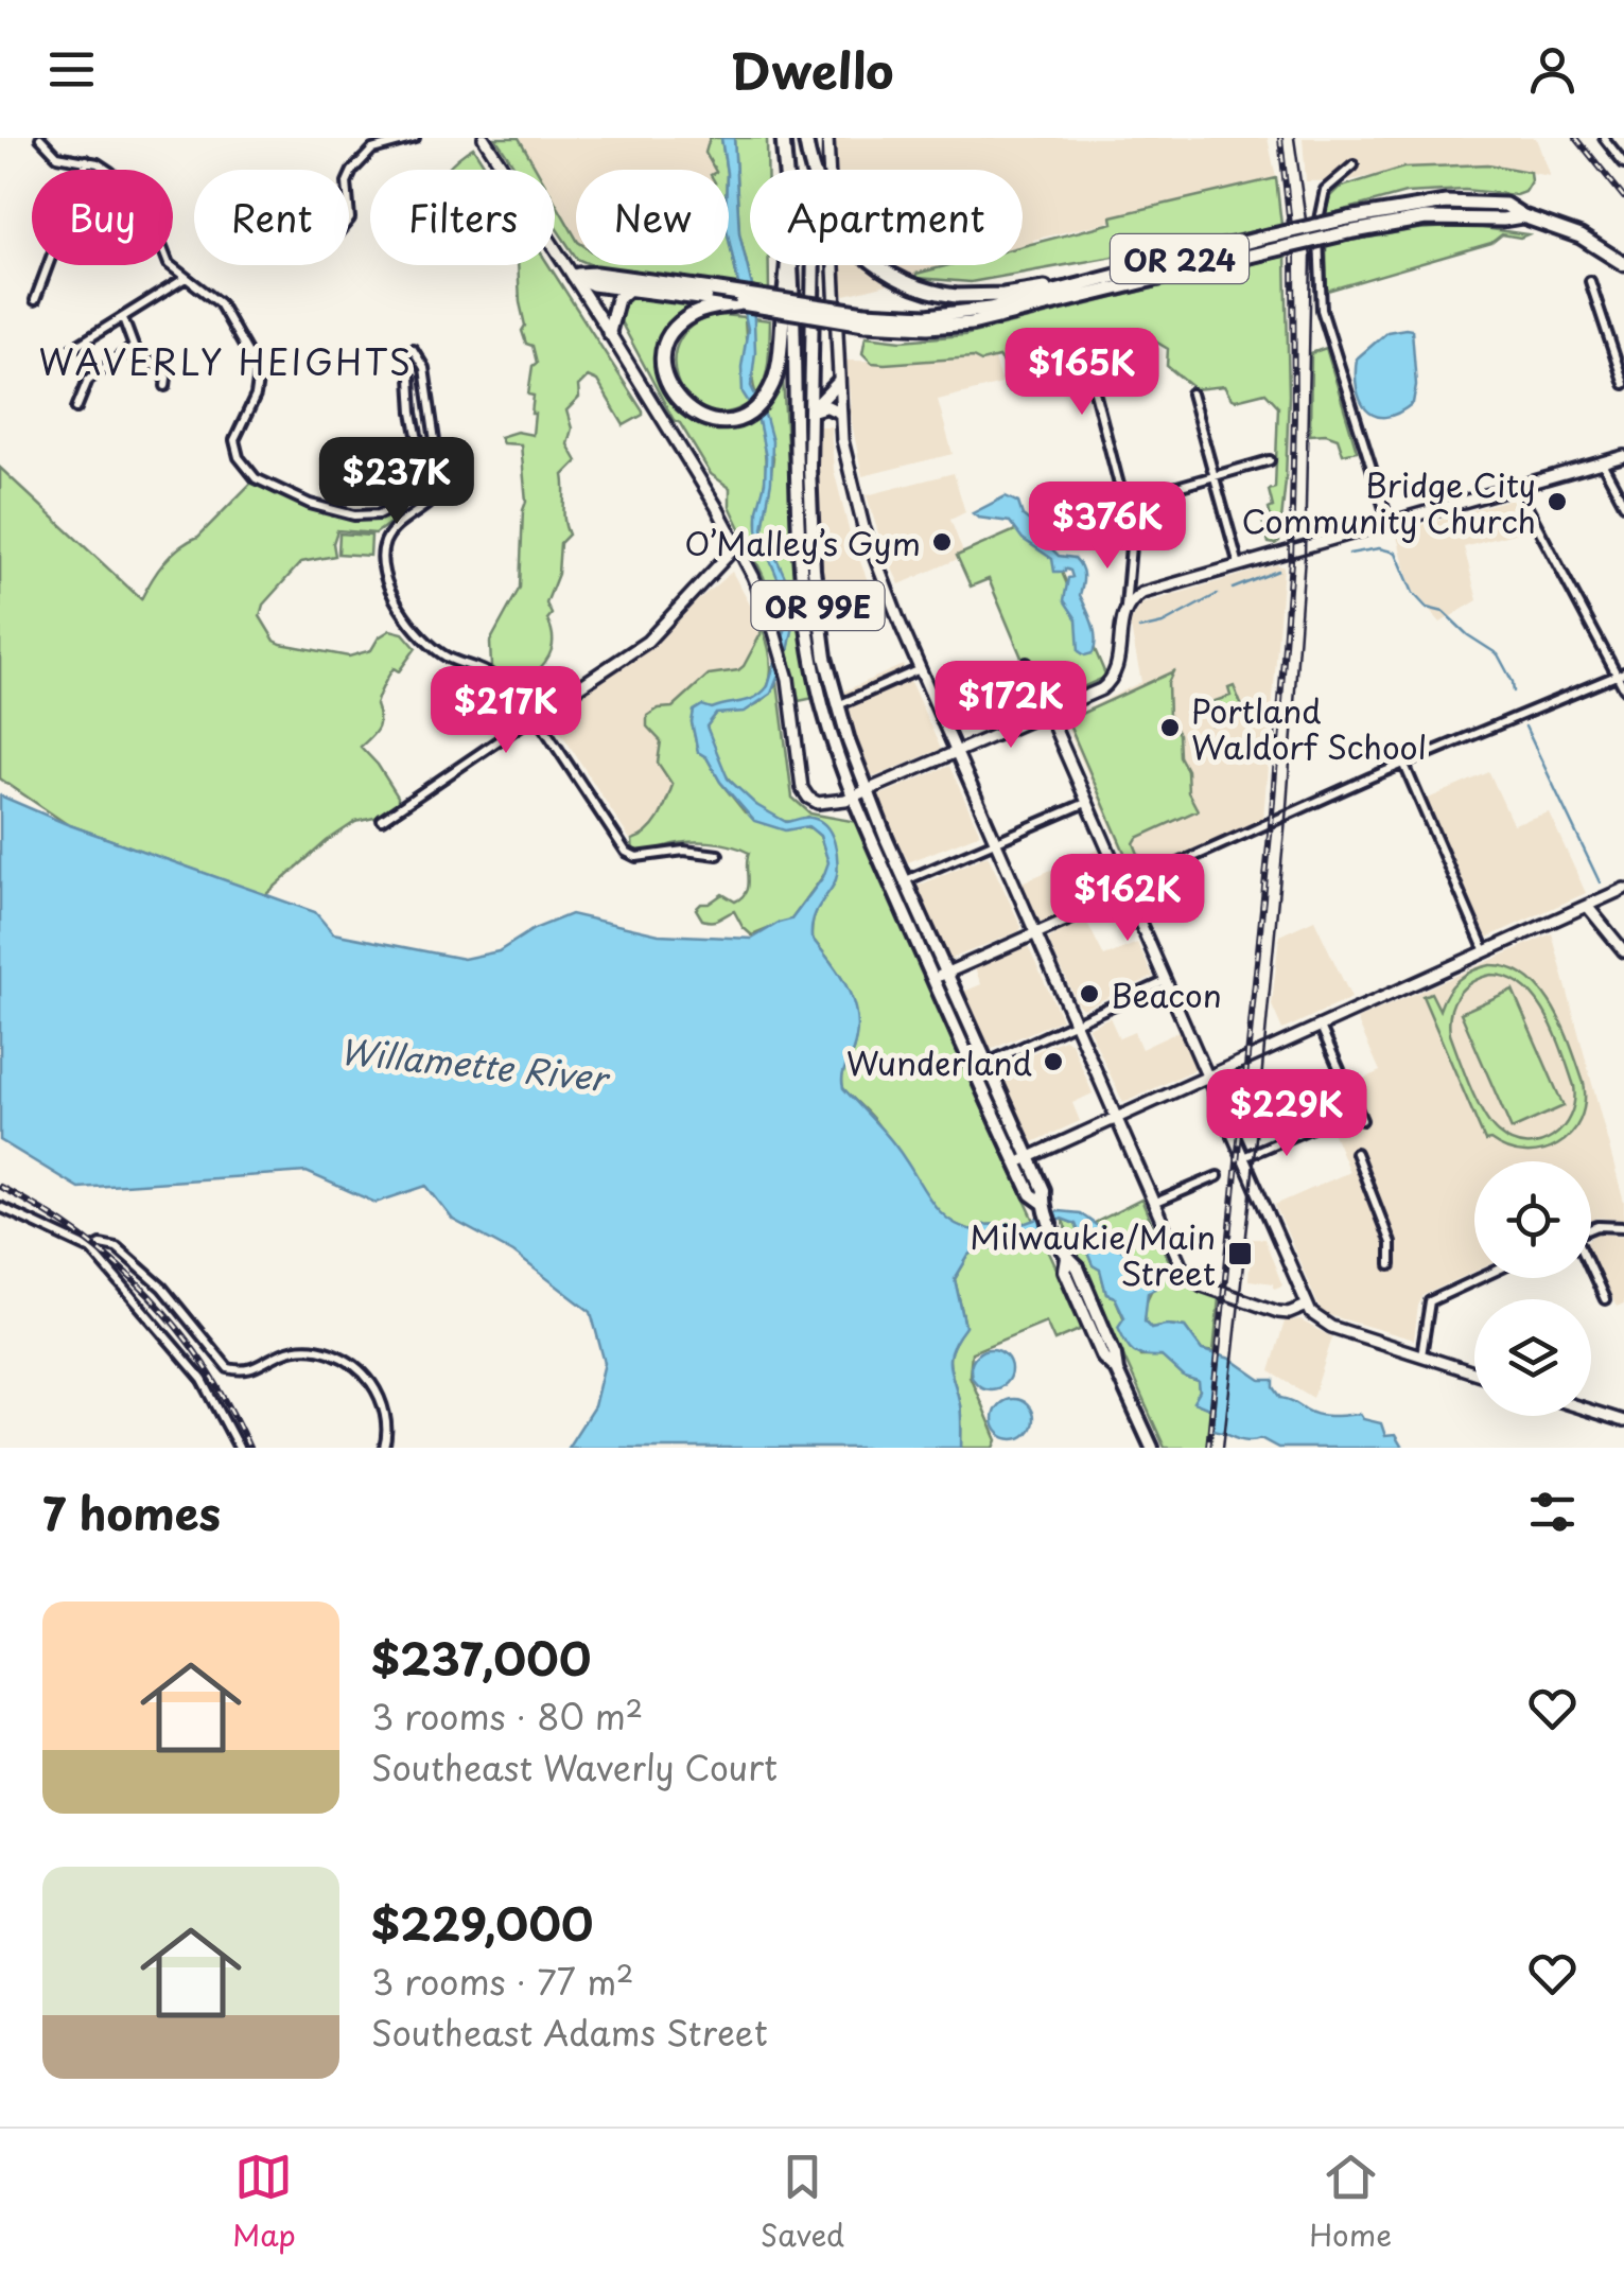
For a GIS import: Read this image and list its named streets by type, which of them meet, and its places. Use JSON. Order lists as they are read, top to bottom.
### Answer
{
  "streets": {
    "highway": ["OR 224", "OR 99E"]
  },
  "districts": ["WAVERLY HEIGHTS"],
  "water": ["Willamette River"],
  "places": {
    "other": [
      "Bridge City Community Church",
      "O’Malley’s Gym",
      "Portland Waldorf School",
      "Beacon",
      "Wunderland"
    ],
    "transit": ["Milwaukie/Main Street"]
  },
  "page": {
    "header": "Dwello",
    "chip": [
      "Buy",
      "Rent",
      "Filters",
      "New",
      "Apartment"
    ],
    "price": [
      "$165K",
      "$237K",
      "$376K",
      "$172K",
      "$217K",
      "$162K",
      "$229K"
    ],
    "heading": "7 homes",
    "list": [
      {
        "name": "$237,000",
        "note": "3 rooms · 80 m² · Southeast Waverly Court"
      },
      {
        "name": "$229,000",
        "note": "3 rooms · 77 m² · Southeast Adams Street"
      }
    ],
    "tabs": ["Map", "Saved", "Home"]
  }
}
